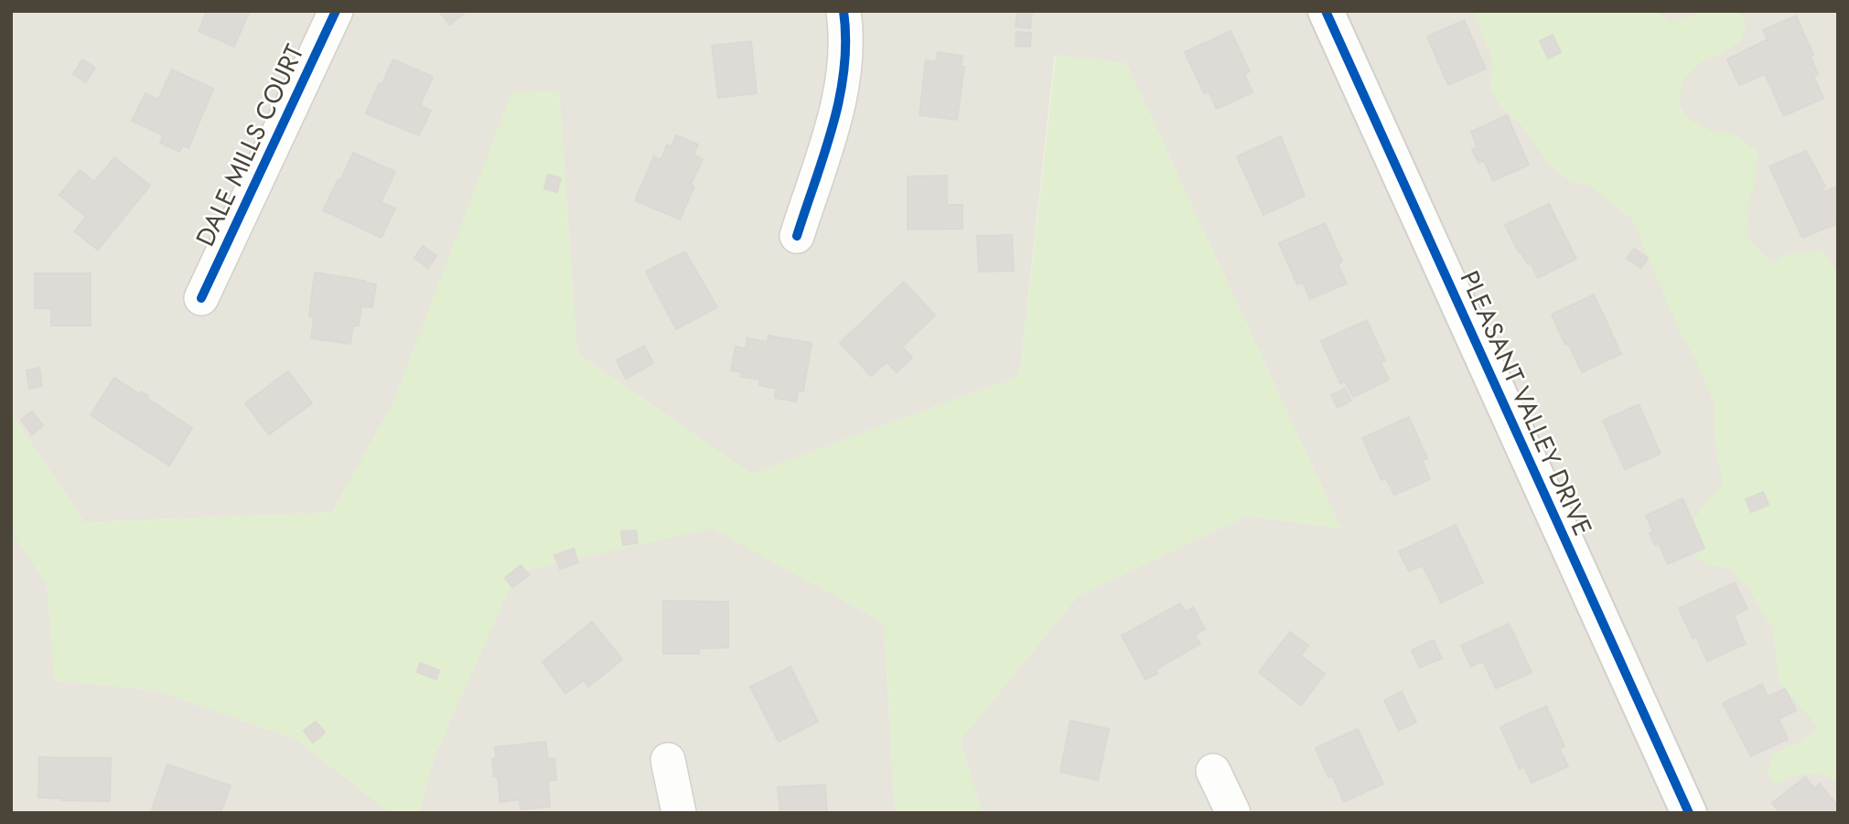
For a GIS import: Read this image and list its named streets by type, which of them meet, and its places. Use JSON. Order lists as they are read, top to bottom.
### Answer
{
  "streets": {
    "street": ["DALE MILLS COURT", "PLEASANT VALLEY DRIVE"]
  }
}
